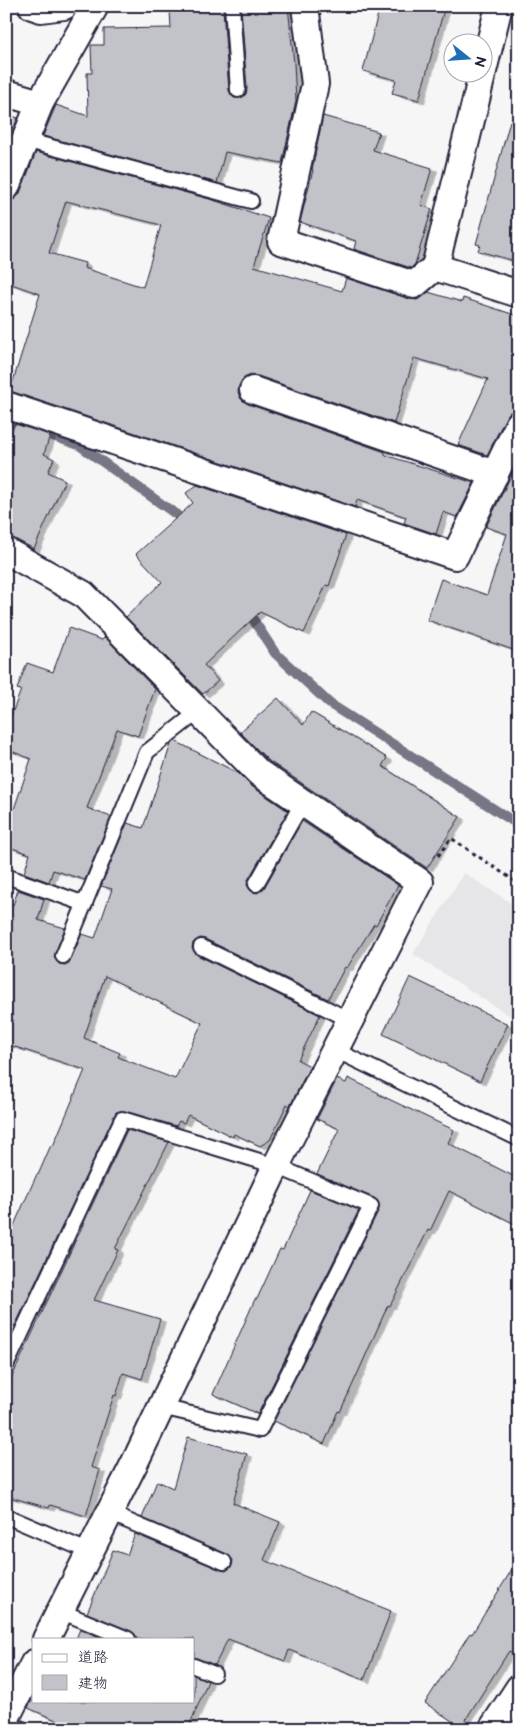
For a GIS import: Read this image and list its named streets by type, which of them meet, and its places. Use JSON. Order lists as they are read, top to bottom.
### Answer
{
  "legend": ["道路", "建物"],
  "north": "right"
}
